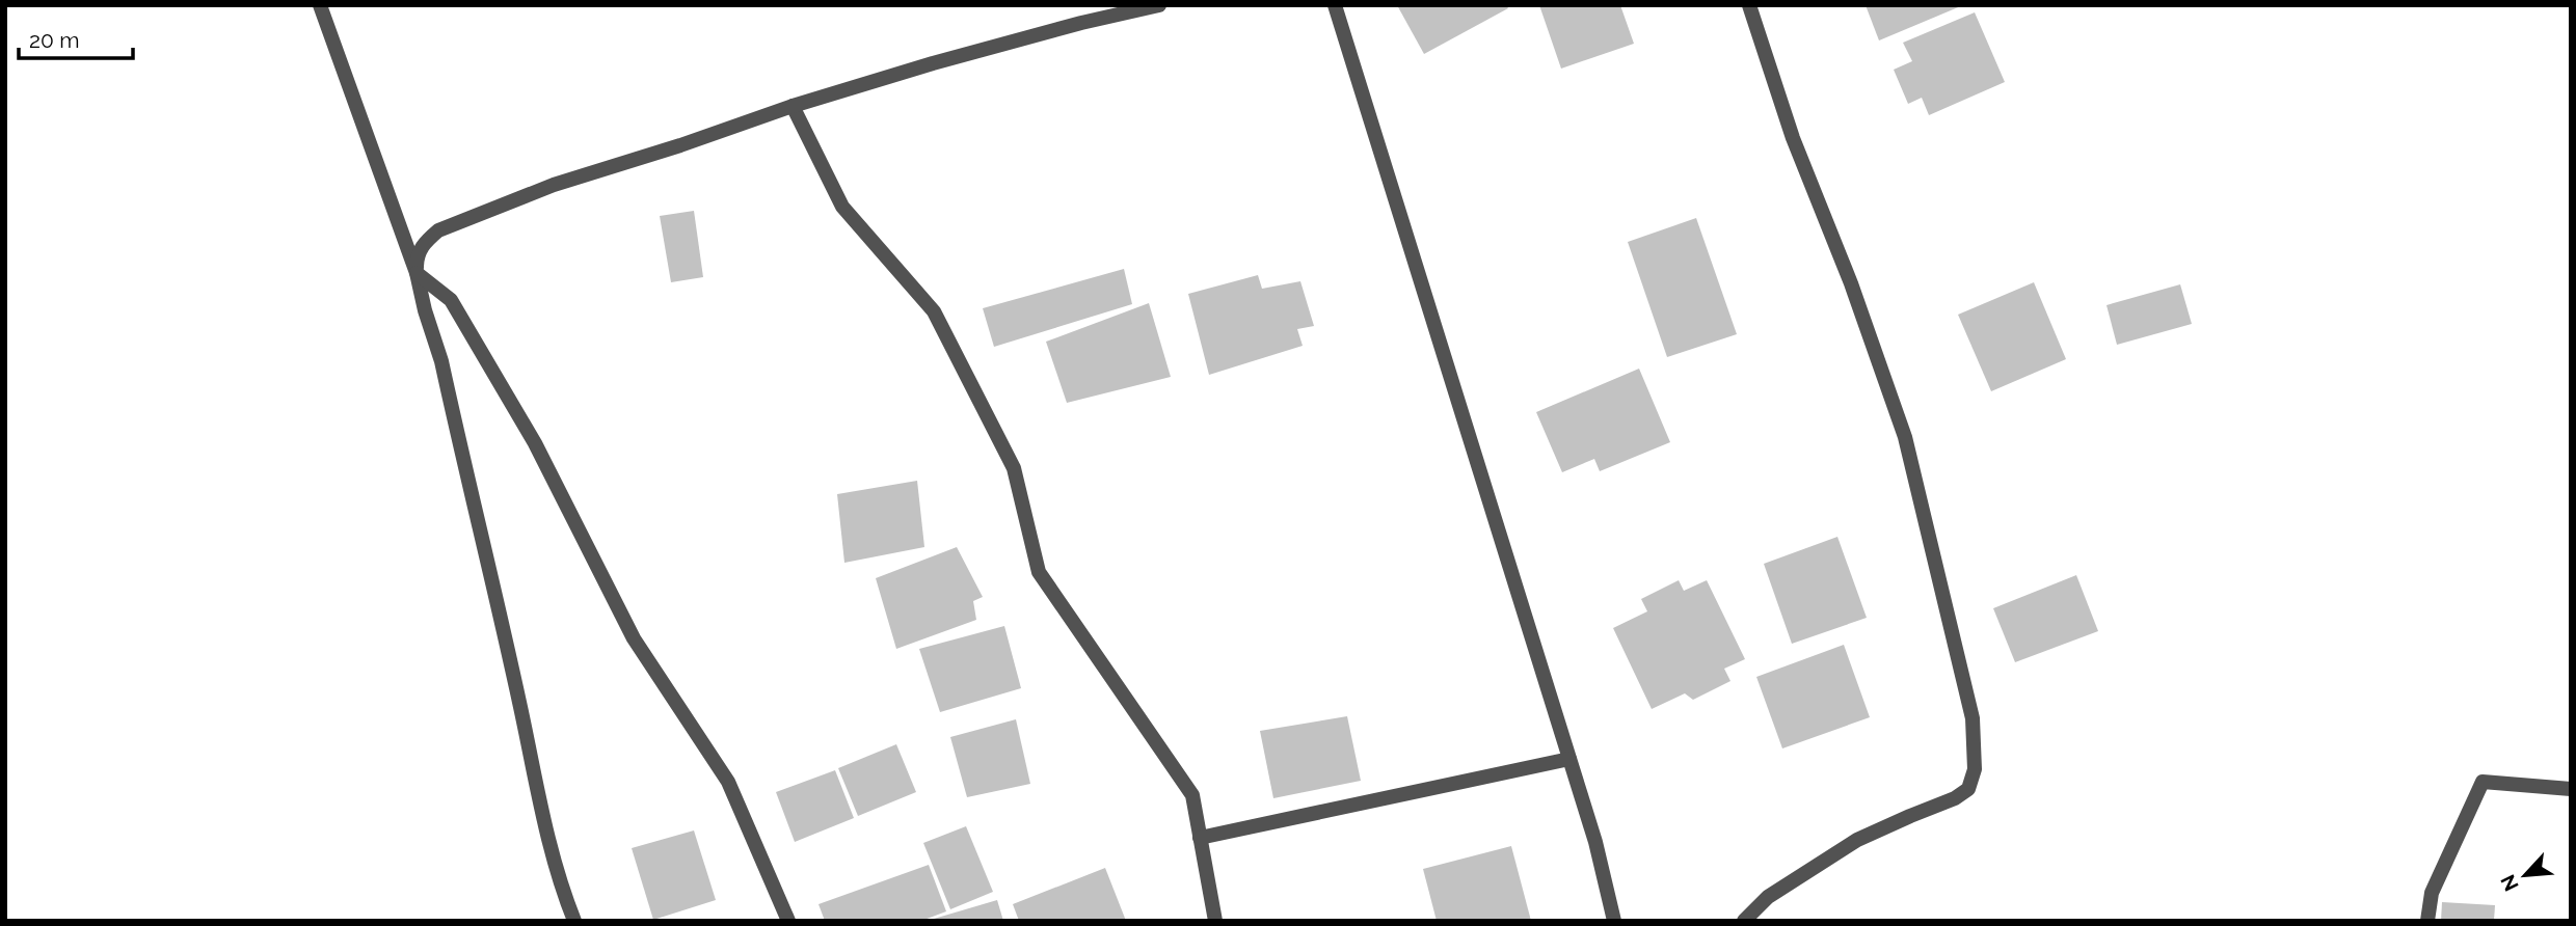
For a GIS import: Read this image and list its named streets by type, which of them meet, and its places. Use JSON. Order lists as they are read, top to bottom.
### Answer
{
  "scale_bar": "20 m",
  "north": "bottom left"
}
